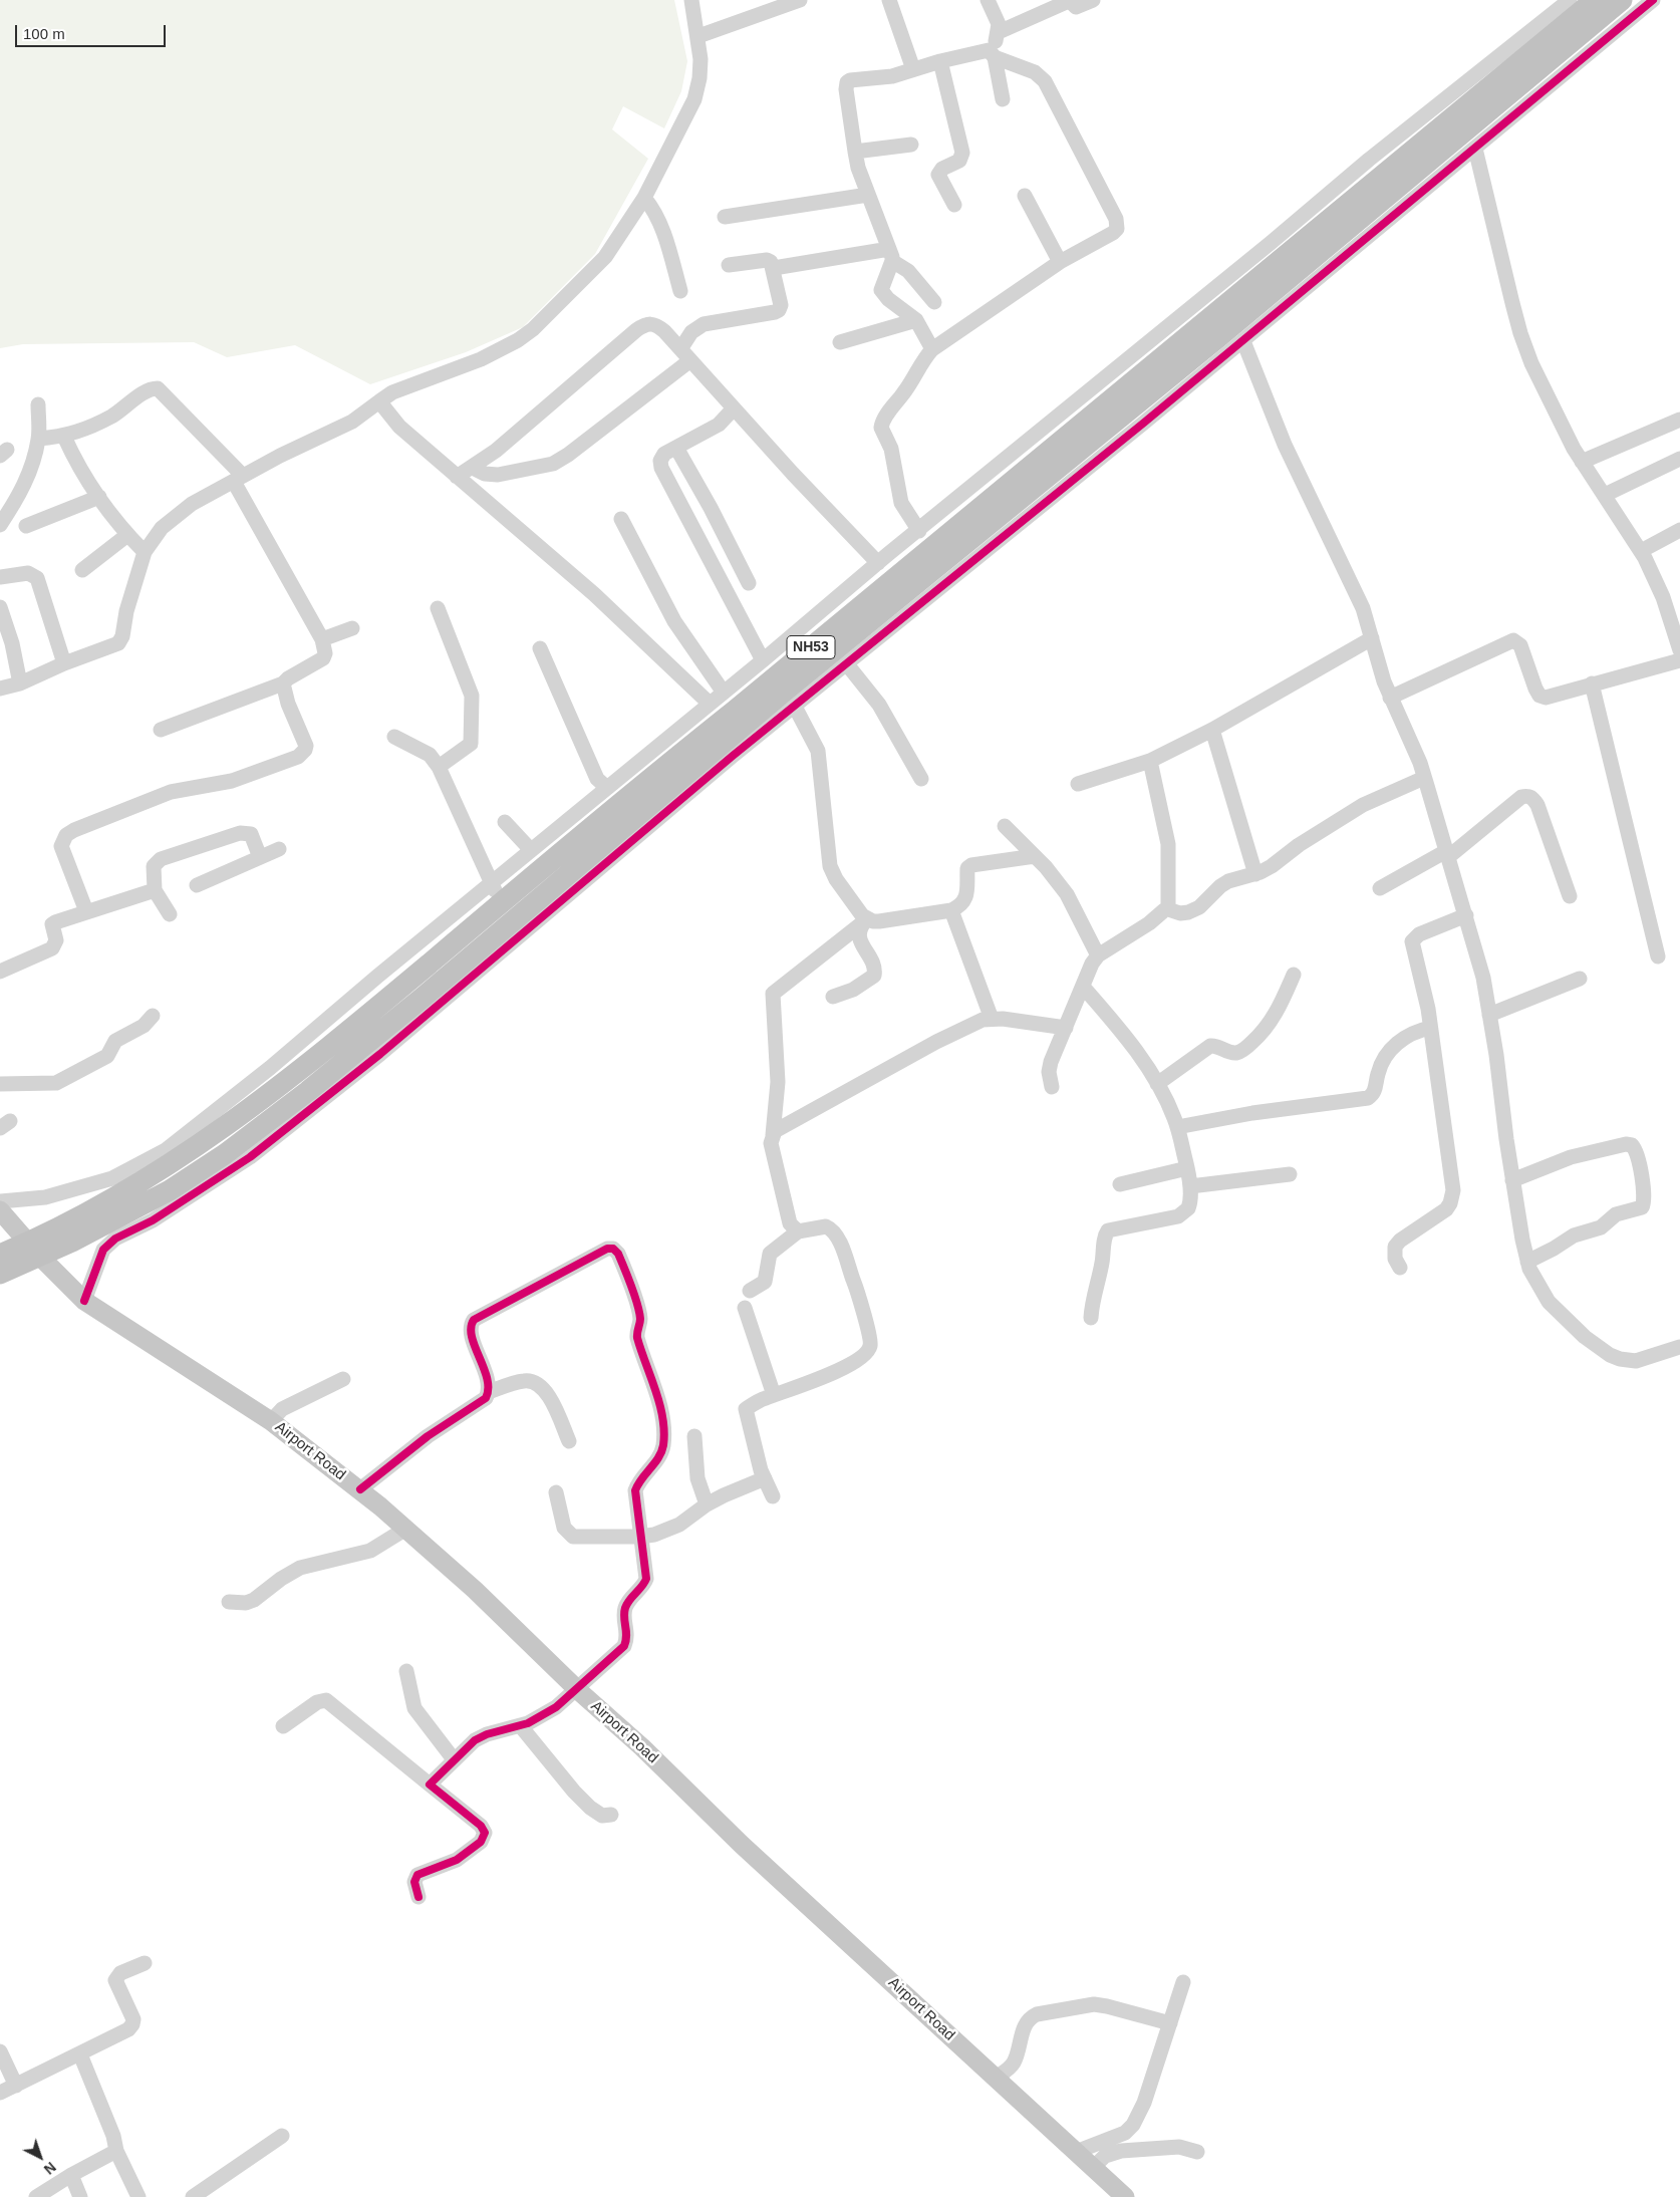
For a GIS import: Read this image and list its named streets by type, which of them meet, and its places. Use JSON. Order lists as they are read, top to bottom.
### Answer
{
  "streets": {
    "highway": ["NH53"],
    "main road": ["Airport Road"]
  },
  "crossings": [
    ["NH53", "Airport Road"]
  ],
  "scale_bar": "100 m",
  "north": "bottom right"
}
